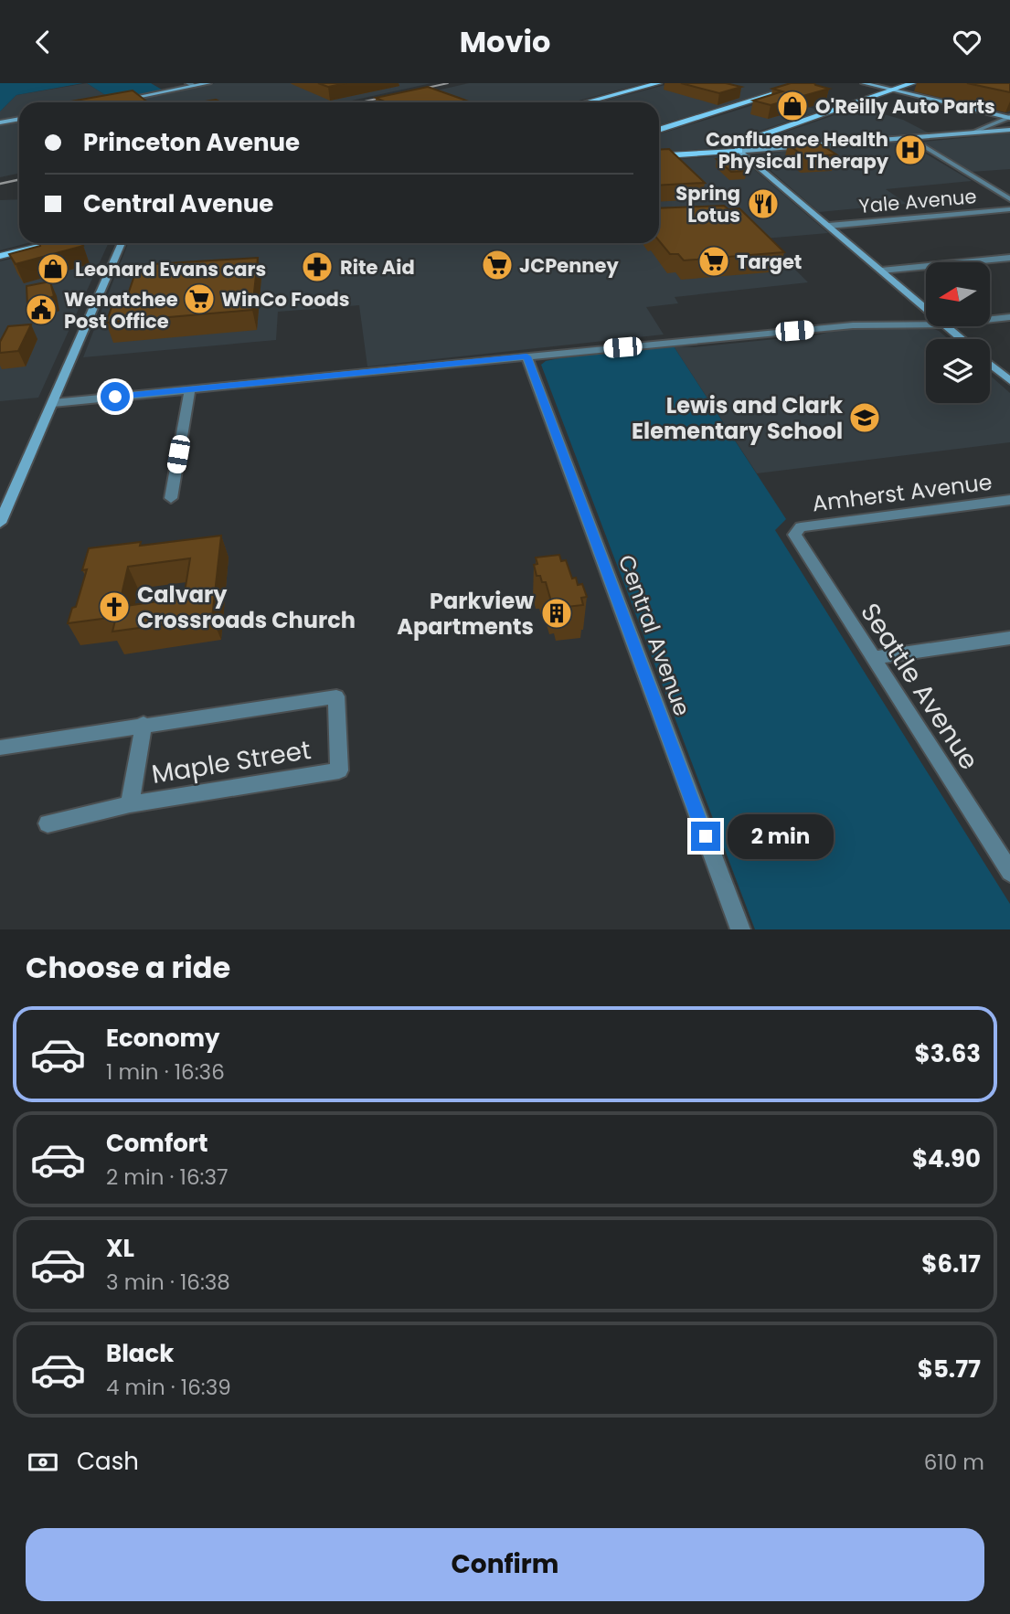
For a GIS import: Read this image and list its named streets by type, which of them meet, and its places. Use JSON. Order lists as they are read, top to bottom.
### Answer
{
  "streets": {
    "street": [
      "Yale Avenue",
      "Amherst Avenue",
      "Central Avenue",
      "Seattle Avenue",
      "Maple Street"
    ]
  },
  "crossings": [
    ["Amherst Avenue", "Seattle Avenue"]
  ],
  "places": {
    "shop": ["O'Reilly Auto Parts", "Leonard Evans cars"],
    "hospital": ["Confluence Health Physical Therapy"],
    "restaurant": ["Spring Lotus"],
    "supermarket": ["Target", "JCPenney", "WinCo Foods"],
    "pharmacy": ["Rite Aid"],
    "public building": ["Wenatchee Post Office"],
    "school or university": ["Lewis and Clark Elementary School"],
    "church": ["Calvary Crossroads Church"],
    "building": ["Parkview Apartments"]
  },
  "north": "left",
  "page": {
    "header": "Movio",
    "banner": ["Princeton Avenue", "Central Avenue"],
    "bubble": "2 min",
    "heading": "Choose a ride",
    "list": [
      {
        "name": "Economy",
        "note": "1 min · 16:36",
        "value": "$3.63"
      },
      {
        "name": "Comfort",
        "note": "2 min · 16:37",
        "value": "$4.90"
      },
      {
        "name": "XL",
        "note": "3 min · 16:38",
        "value": "$6.17"
      },
      {
        "name": "Black",
        "note": "4 min · 16:39",
        "value": "$5.77"
      }
    ],
    "pay": ["Cash", "610 m"],
    "buttons": "Confirm"
  }
}
